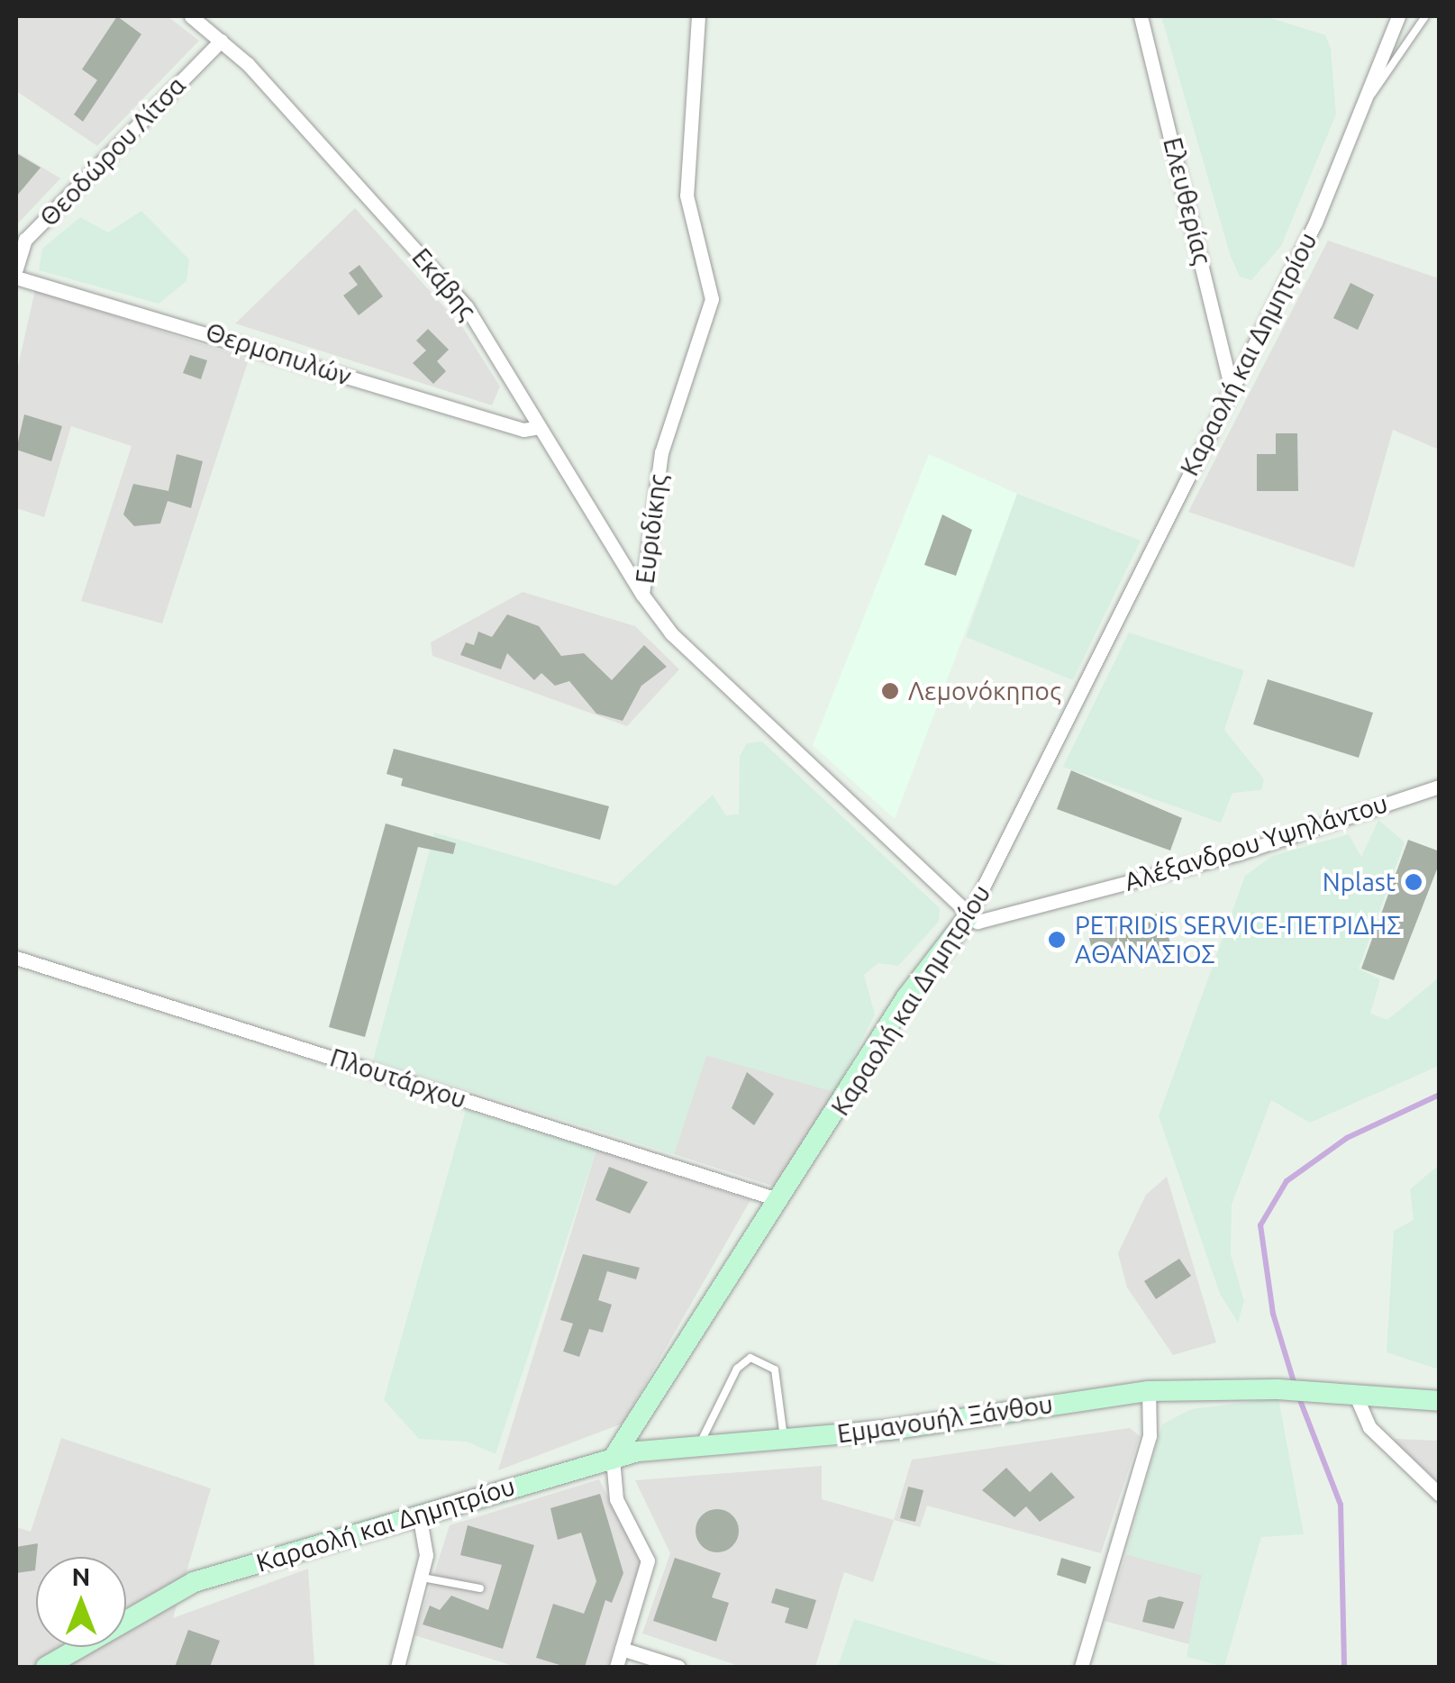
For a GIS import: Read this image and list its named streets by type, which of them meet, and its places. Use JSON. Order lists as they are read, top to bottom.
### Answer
{
  "streets": {
    "street": [
      "Θεοδώρου Λίτσα",
      "Ελευθερίας",
      "Εκάβης",
      "Θερμοπυλών",
      "Καραολή και Δημητρίου",
      "Ευριδίκης",
      "Αλέξανδρου Υψηλάντου",
      "Πλουτάρχου",
      "Εμμανουήλ Ξάνθου"
    ]
  },
  "crossings": [
    ["Θεοδώρου Λίτσα", "Εκάβης"],
    ["Ελευθερίας", "Καραολή και Δημητρίου"],
    ["Εκάβης", "Θερμοπυλών"],
    ["Εκάβης", "Ευριδίκης"],
    ["Καραολή και Δημητρίου", "Ευριδίκης"],
    ["Καραολή και Δημητρίου", "Αλέξανδρου Υψηλάντου"],
    ["Καραολή και Δημητρίου", "Πλουτάρχου"],
    ["Καραολή και Δημητρίου", "Εμμανουήλ Ξάνθου"],
    ["Ευριδίκης", "Αλέξανδρου Υψηλάντου"]
  ],
  "places": ["Λεμονόκηπος", "Nplast", "PETRIDIS SERVICE-ΠΕΤΡΙΔΗΣ ΑΘΑΝΑΣΙΟΣ"],
  "north": "top"
}
